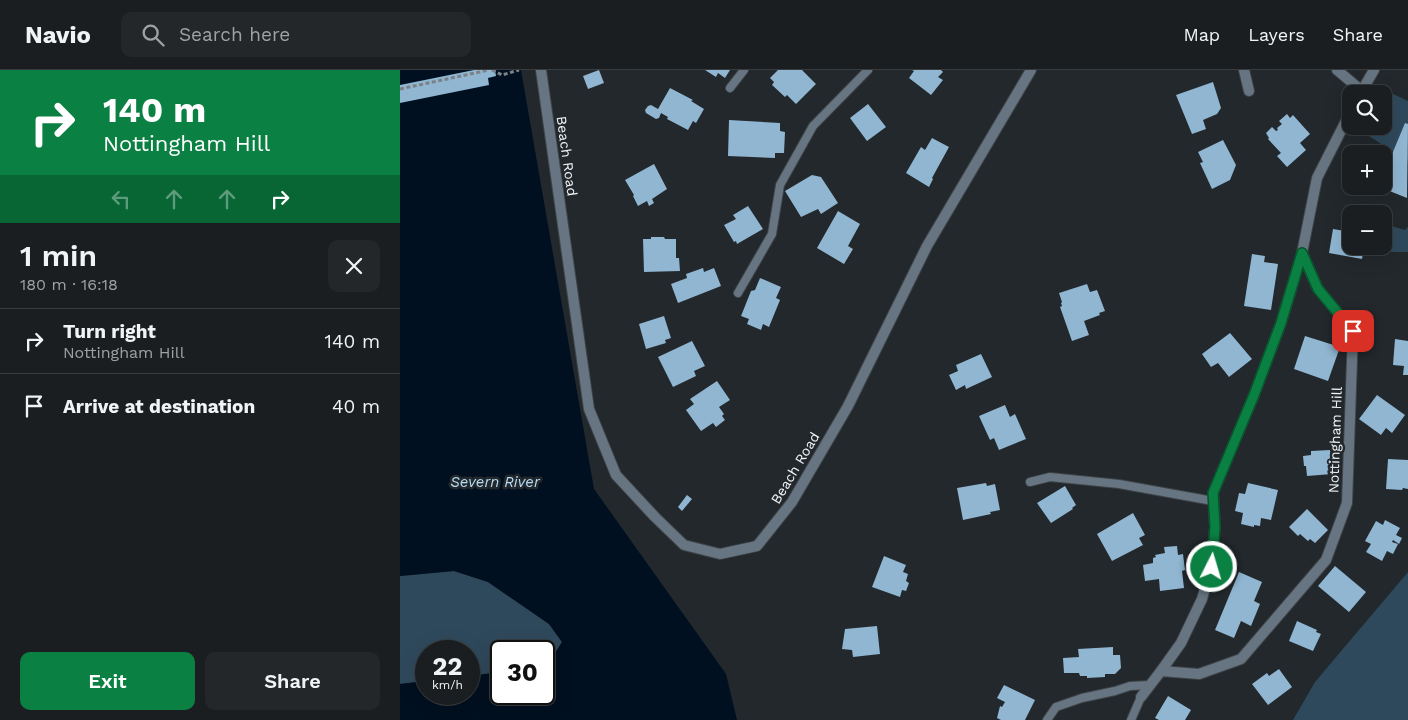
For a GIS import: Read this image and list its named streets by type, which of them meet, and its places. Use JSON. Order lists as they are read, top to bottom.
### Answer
{
  "streets": {
    "street": ["Beach Road", "Nottingham Hill"]
  },
  "water": ["Severn River"],
  "page": {
    "header": "Navio",
    "search": "Search here",
    "nav": ["Map", "Layers", "Share"],
    "turn": ["140 m", "Nottingham Hill"],
    "map_buttons": ["+", "−"],
    "heading": ["1 min", "180 m · 16:18"],
    "list": [
      {
        "name": "Turn right",
        "note": "Nottingham Hill",
        "value": "140 m"
      },
      {
        "name": "Arrive at destination",
        "value": "40 m"
      }
    ],
    "speed": "22 km/h",
    "limit": "30",
    "buttons": ["Exit", "Share"]
  }
}
